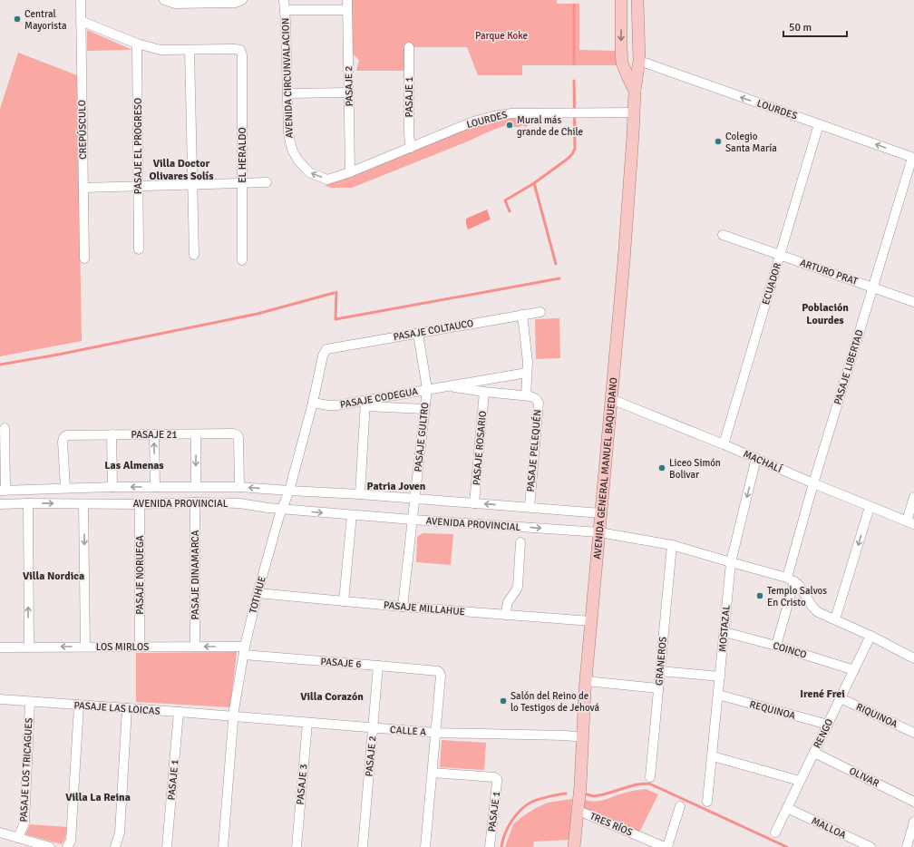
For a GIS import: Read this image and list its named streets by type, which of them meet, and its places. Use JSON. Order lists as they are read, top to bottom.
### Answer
{
  "streets": {
    "main road": ["AVENIDA GENERAL MANUEL BAQUEDANO"],
    "street": [
      "AVENIDA CIRCUNVALACION",
      "PASAJE 2",
      "PASAJE 1",
      "LOURDES",
      "CREPÚSCULO",
      "PASAJE EL PROGRESO",
      "EL HERALDO",
      "ARTURO PRAT",
      "ECUADOR",
      "PASAJE COLTAUCO",
      "PASAJE LIBERTAD",
      "PASAJE CODEGUA",
      "PASAJE 21",
      "PASAJE GULTRO",
      "PASAJE ROSARIO",
      "PASAJE PELEQUÉN",
      "MACHALÍ",
      "AVENIDA PROVINCIAL",
      "PASAJE NORUEGA",
      "PASAJE DINAMARCA",
      "TOTIHUE",
      "PASAJE MILLAHUE",
      "MOSTAZAL",
      "LOS MIRLOS",
      "COINCO",
      "GRANEROS",
      "PASAJE 6",
      "PASAJE LAS LOICAS",
      "REQUINOA",
      "RIQUINOA",
      "CALLE A",
      "RENGO",
      "PASAJE LOS TRICAGUES",
      "OLIVAR",
      "PASAJE 3",
      "TRES RÍOS",
      "MALLOA"
    ]
  },
  "crossings": [
    ["AVENIDA CIRCUNVALACION", "PASAJE 2"],
    ["AVENIDA CIRCUNVALACION", "LOURDES"],
    ["PASAJE 2", "LOURDES"],
    ["PASAJE 2", "PASAJE 6"],
    ["PASAJE 2", "CALLE A"],
    ["PASAJE 1", "LOURDES"],
    ["PASAJE 1", "PASAJE LAS LOICAS"],
    ["LOURDES", "ECUADOR"],
    ["LOURDES", "PASAJE LIBERTAD"],
    ["LOURDES", "AVENIDA GENERAL MANUEL BAQUEDANO"],
    ["ARTURO PRAT", "ECUADOR"],
    ["ARTURO PRAT", "PASAJE LIBERTAD"],
    ["ECUADOR", "MACHALÍ"],
    ["PASAJE COLTAUCO", "PASAJE GULTRO"],
    ["PASAJE COLTAUCO", "PASAJE PELEQUÉN"],
    ["PASAJE COLTAUCO", "TOTIHUE"],
    ["PASAJE LIBERTAD", "MACHALÍ"],
    ["PASAJE LIBERTAD", "AVENIDA PROVINCIAL"],
    ["PASAJE LIBERTAD", "COINCO"],
    ["PASAJE CODEGUA", "PASAJE GULTRO"],
    ["PASAJE CODEGUA", "PASAJE ROSARIO"],
    ["PASAJE CODEGUA", "PASAJE PELEQUÉN"],
    ["PASAJE CODEGUA", "TOTIHUE"],
    ["PASAJE 21", "AVENIDA PROVINCIAL"],
    ["PASAJE GULTRO", "AVENIDA PROVINCIAL"],
    ["PASAJE GULTRO", "PASAJE MILLAHUE"],
    ["PASAJE ROSARIO", "AVENIDA PROVINCIAL"],
    ["PASAJE PELEQUÉN", "AVENIDA PROVINCIAL"],
    ["MACHALÍ", "AVENIDA GENERAL MANUEL BAQUEDANO"],
    ["MACHALÍ", "MOSTAZAL"],
    ["AVENIDA GENERAL MANUEL BAQUEDANO", "AVENIDA PROVINCIAL"],
    ["AVENIDA GENERAL MANUEL BAQUEDANO", "PASAJE MILLAHUE"],
    ["AVENIDA GENERAL MANUEL BAQUEDANO", "CALLE A"],
    ["AVENIDA GENERAL MANUEL BAQUEDANO", "TRES RÍOS"],
    ["AVENIDA PROVINCIAL", "PASAJE NORUEGA"],
    ["AVENIDA PROVINCIAL", "PASAJE DINAMARCA"],
    ["AVENIDA PROVINCIAL", "TOTIHUE"],
    ["AVENIDA PROVINCIAL", "MOSTAZAL"],
    ["AVENIDA PROVINCIAL", "GRANEROS"],
    ["PASAJE NORUEGA", "LOS MIRLOS"],
    ["PASAJE DINAMARCA", "LOS MIRLOS"],
    ["TOTIHUE", "PASAJE MILLAHUE"],
    ["TOTIHUE", "LOS MIRLOS"],
    ["TOTIHUE", "PASAJE 6"],
    ["TOTIHUE", "PASAJE LAS LOICAS"],
    ["TOTIHUE", "CALLE A"],
    ["MOSTAZAL", "COINCO"],
    ["MOSTAZAL", "REQUINOA"],
    ["LOS MIRLOS", "PASAJE 6"],
    ["COINCO", "RENGO"],
    ["PASAJE 6", "CALLE A"],
    ["PASAJE LAS LOICAS", "CALLE A"],
    ["PASAJE LAS LOICAS", "PASAJE LOS TRICAGUES"],
    ["REQUINOA", "RENGO"],
    ["RIQUINOA", "RENGO"],
    ["CALLE A", "PASAJE 3"],
    ["RENGO", "OLIVAR"],
    ["RENGO", "MALLOA"]
  ],
  "one_way": ["LOURDES", "LOS MIRLOS"],
  "districts": [
    "Villa Doctor Olivares Solís",
    "Población Lourdes",
    "Las Almenas",
    "Patria Joven",
    "Villa Nordica",
    "Irené Frei",
    "Villa Corazón",
    "Villa La Reina"
  ],
  "parks": ["Parque Koke"],
  "places": [
    "Central Mayorista",
    "Mural más grande de Chile",
    "Colegio Santa María",
    "Liceo Simón Bolivar",
    "Templo Salvos En Cristo",
    "Salón del Reino de lo Testigos de Jehová"
  ],
  "scale_bar": "50 m"
}
